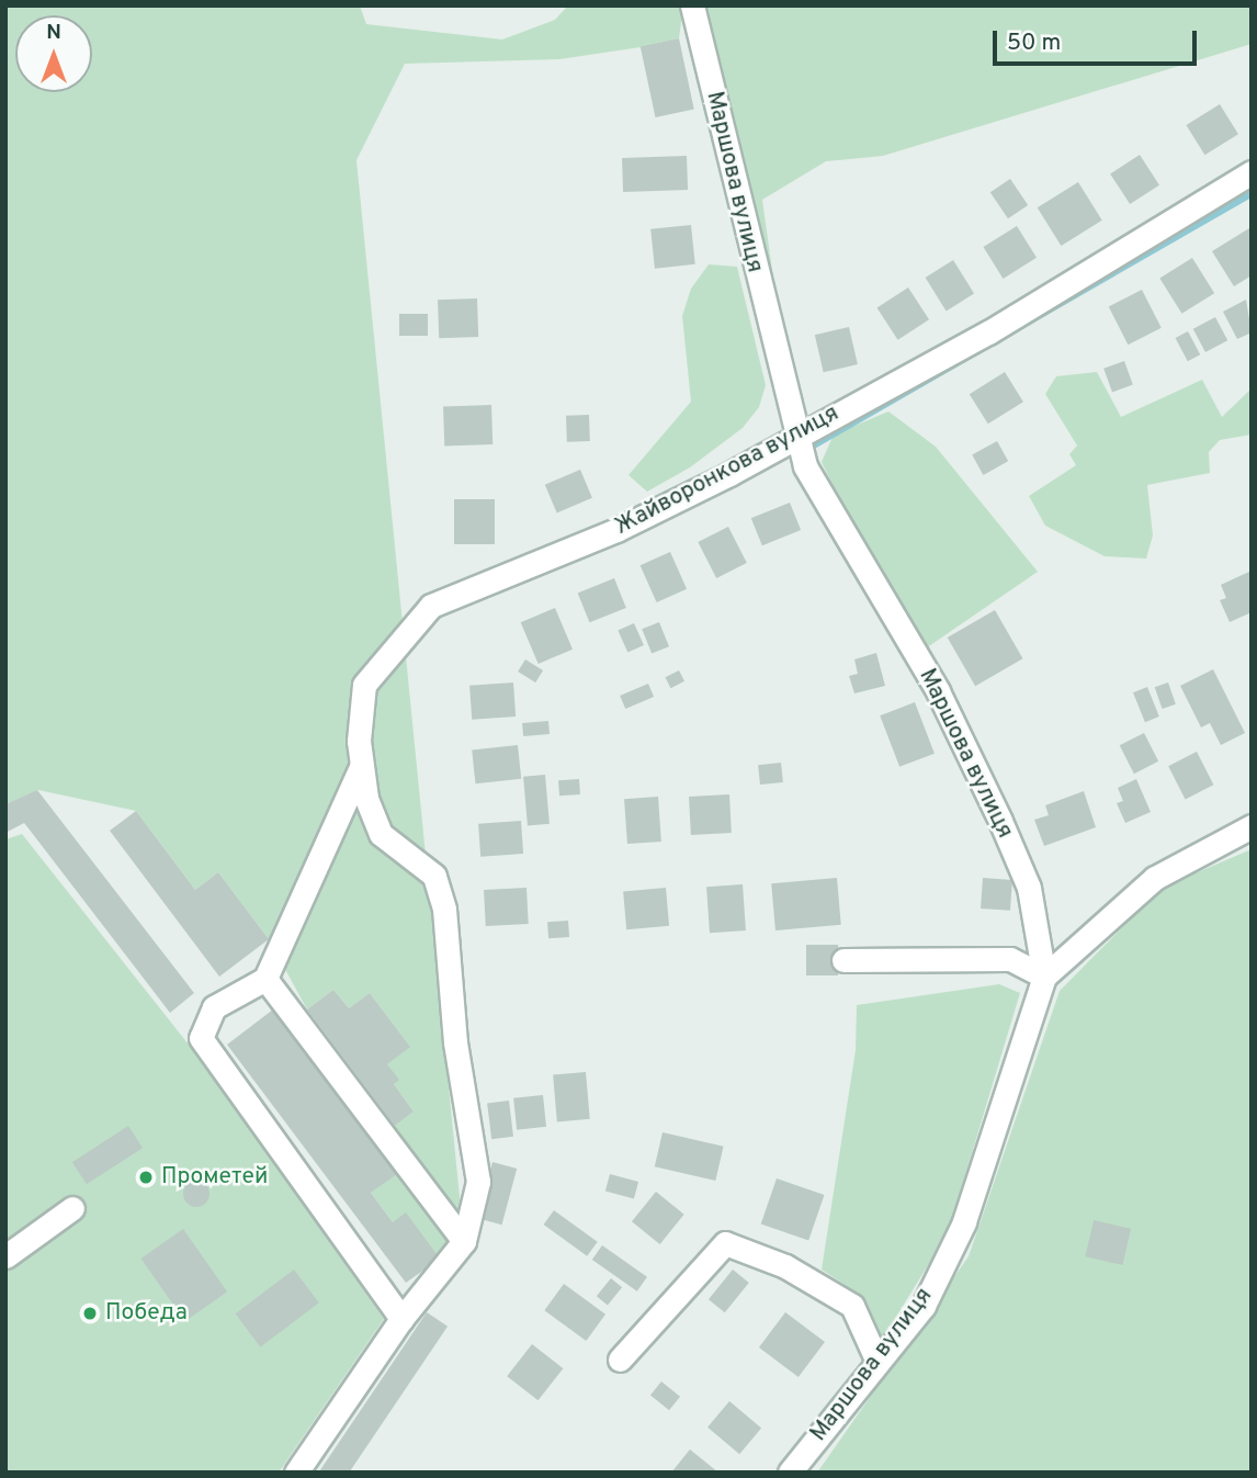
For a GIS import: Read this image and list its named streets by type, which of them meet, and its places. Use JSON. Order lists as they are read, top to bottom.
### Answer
{
  "streets": {
    "street": ["Маршова вулиця", "Жайворонкова вулиця"]
  },
  "crossings": [
    ["Маршова вулиця", "Жайворонкова вулиця"]
  ],
  "places": ["Прометей", "Победа"],
  "scale_bar": "50 m",
  "north": "top"
}
